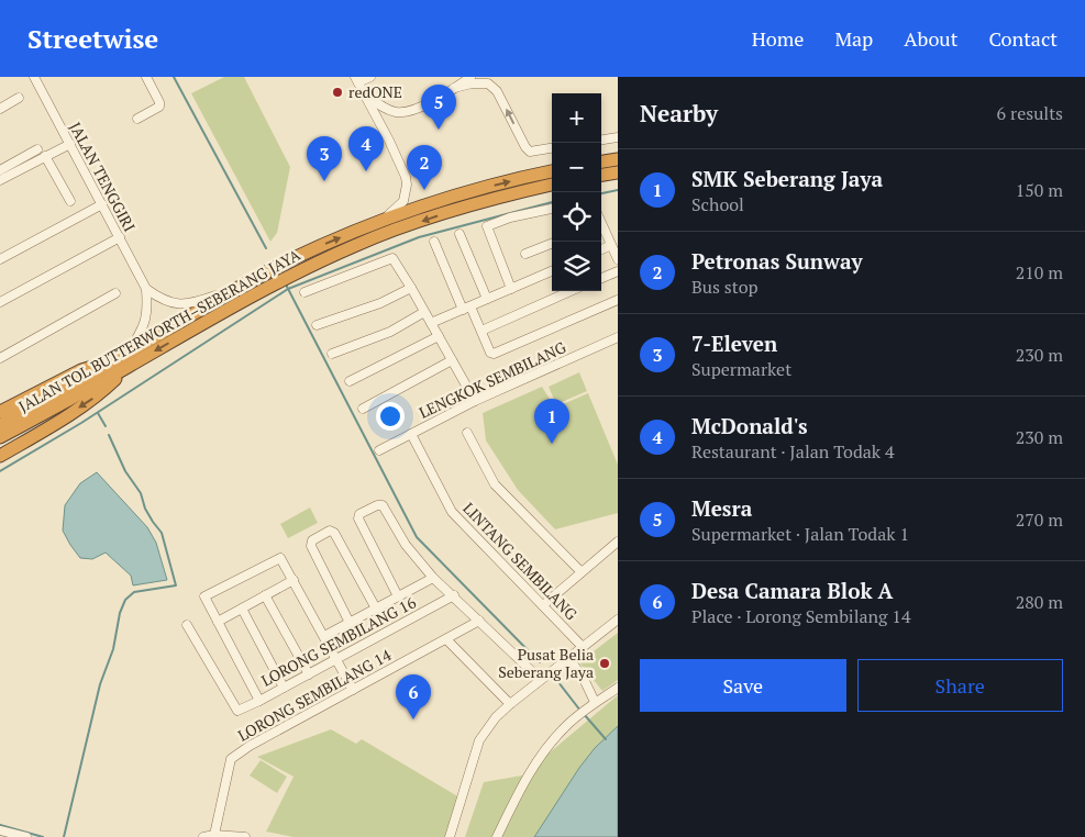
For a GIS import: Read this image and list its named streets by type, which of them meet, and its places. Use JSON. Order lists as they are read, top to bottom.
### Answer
{
  "streets": {
    "highway": ["JALAN TOL BUTTERWORTH–SEBERANG JAYA"],
    "street": [
      "JALAN TENGGIRI",
      "LENGKOK SEMBILANG",
      "LINTANG SEMBILANG",
      "LORONG SEMBILANG 16",
      "LORONG SEMBILANG 14"
    ]
  },
  "crossings": [
    ["LENGKOK SEMBILANG", "LINTANG SEMBILANG"]
  ],
  "places": ["redONE", "Pusat Belia Seberang Jaya"],
  "page": {
    "header": "Streetwise",
    "nav": [
      "Home",
      "Map",
      "About",
      "Contact"
    ],
    "heading": ["Nearby", "6 results"],
    "pins": [
      "5",
      "4",
      "3",
      "2",
      "1",
      "6"
    ],
    "map_buttons": ["+", "−"],
    "list": [
      {
        "mark": "1",
        "name": "SMK Seberang Jaya",
        "note": "School",
        "value": "150 m"
      },
      {
        "mark": "2",
        "name": "Petronas Sunway",
        "note": "Bus stop",
        "value": "210 m"
      },
      {
        "mark": "3",
        "name": "7-Eleven",
        "note": "Supermarket",
        "value": "230 m"
      },
      {
        "mark": "4",
        "name": "McDonald's",
        "note": "Restaurant · Jalan Todak 4",
        "value": "230 m"
      },
      {
        "mark": "5",
        "name": "Mesra",
        "note": "Supermarket · Jalan Todak 1",
        "value": "270 m"
      },
      {
        "mark": "6",
        "name": "Desa Camara Blok A",
        "note": "Place · Lorong Sembilang 14",
        "value": "280 m"
      }
    ],
    "buttons": ["Save", "Share"]
  }
}
